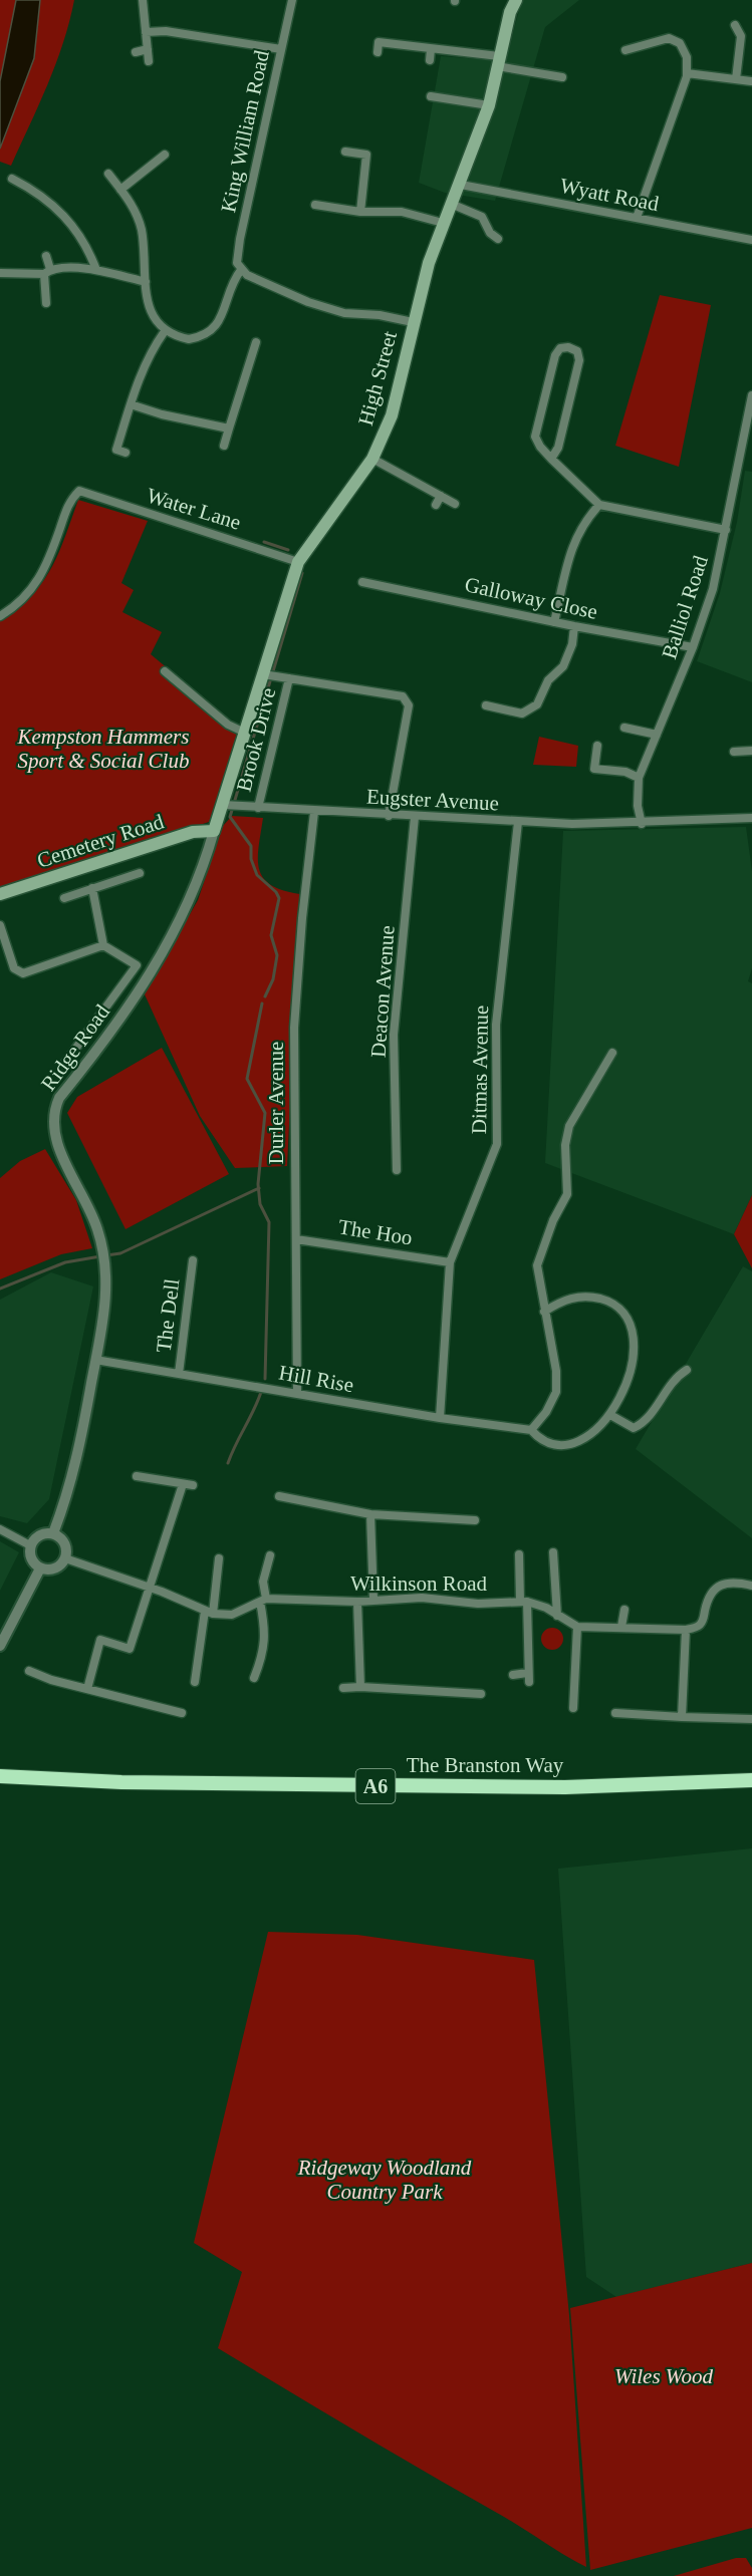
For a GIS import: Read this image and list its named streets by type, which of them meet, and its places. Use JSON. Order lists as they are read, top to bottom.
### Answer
{
  "streets": {
    "highway": ["The Branston Way", "A6"],
    "main road": ["High Street", "Cemetery Road"],
    "street": [
      "King William Road",
      "Wyatt Road",
      "Water Lane",
      "Galloway Close",
      "Balliol Road",
      "Brook Drive",
      "Eugster Avenue",
      "Deacon Avenue",
      "Ridge Road",
      "Ditmas Avenue",
      "Durler Avenue",
      "The Hoo",
      "The Dell",
      "Hill Rise",
      "Wilkinson Road"
    ]
  },
  "crossings": [
    ["Wyatt Road", "High Street"],
    ["High Street", "Water Lane"],
    ["High Street", "Eugster Avenue"],
    ["High Street", "Cemetery Road"],
    ["High Street", "Ridge Road"],
    ["Galloway Close", "Balliol Road"],
    ["Balliol Road", "Eugster Avenue"],
    ["Brook Drive", "Eugster Avenue"],
    ["Eugster Avenue", "Deacon Avenue"],
    ["Eugster Avenue", "Ditmas Avenue"],
    ["Eugster Avenue", "Durler Avenue"],
    ["Cemetery Road", "Ridge Road"],
    ["Ridge Road", "Hill Rise"],
    ["Ridge Road", "Wilkinson Road"],
    ["Ditmas Avenue", "The Hoo"],
    ["Ditmas Avenue", "Hill Rise"],
    ["Durler Avenue", "The Hoo"],
    ["Durler Avenue", "Hill Rise"],
    ["The Dell", "Hill Rise"]
  ],
  "parks": ["Kempston Hammers Sport & Social Club", "Ridgeway Woodland Country Park", "Wiles Wood"]
}
